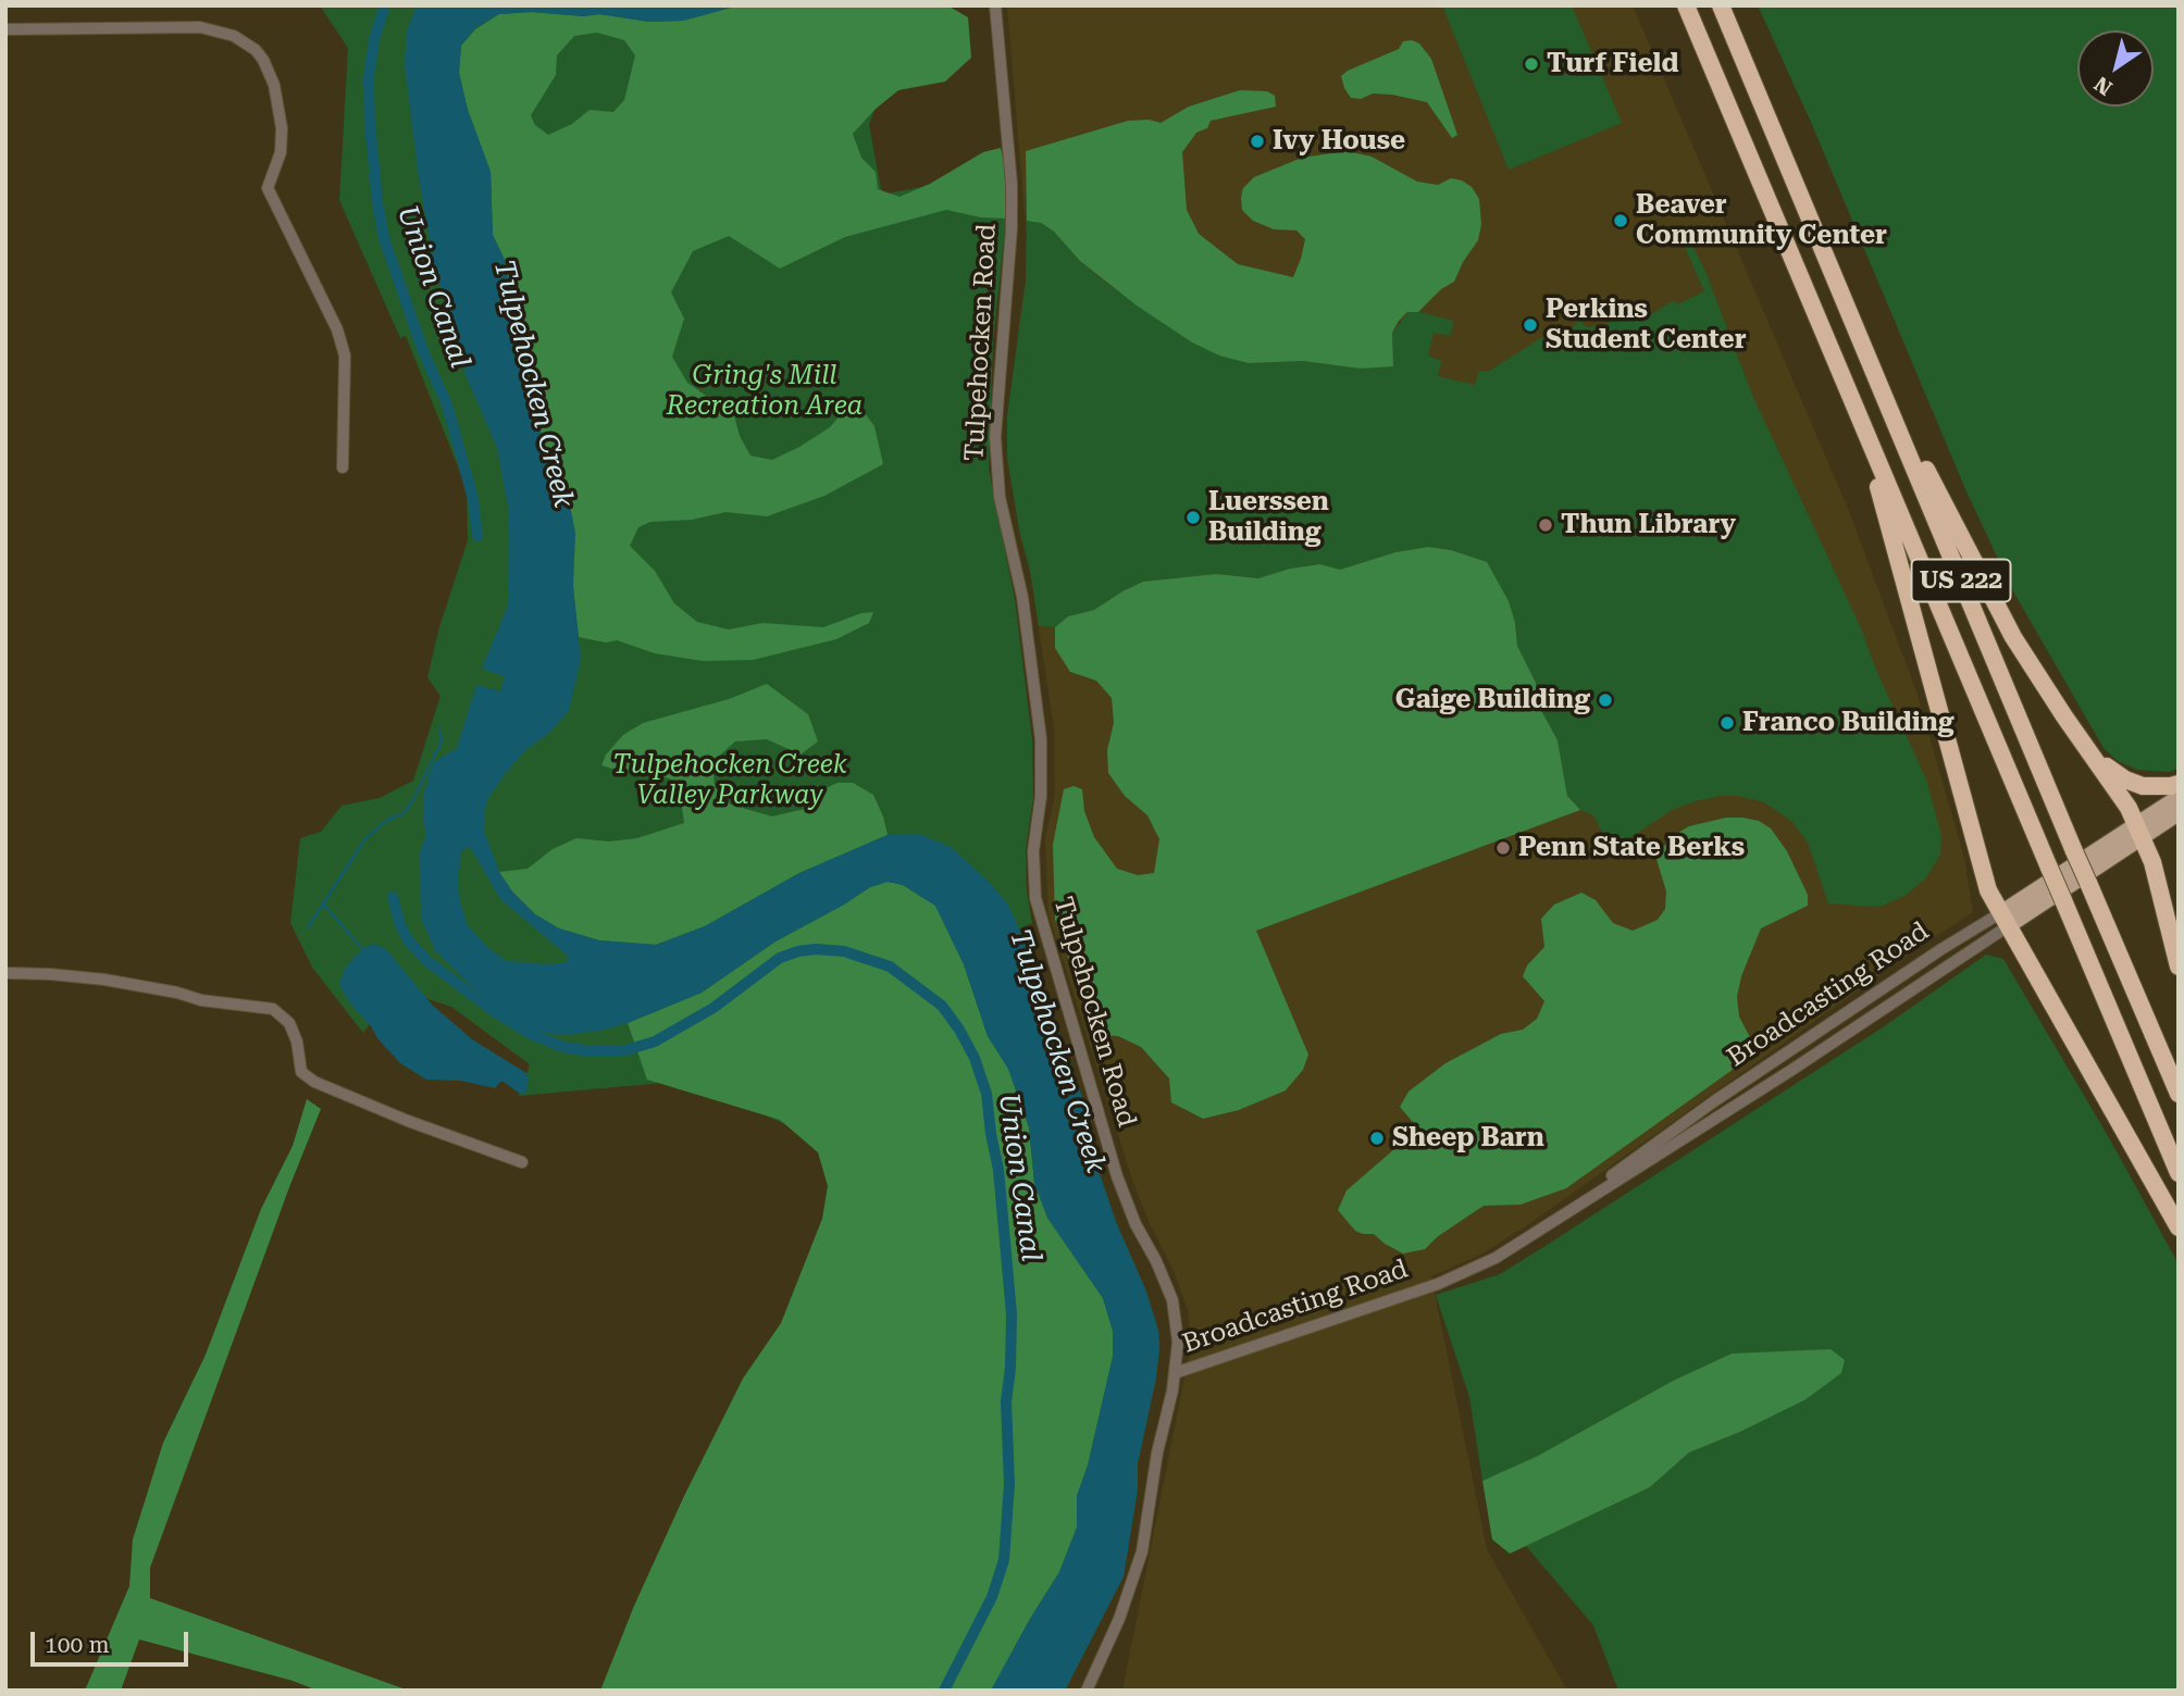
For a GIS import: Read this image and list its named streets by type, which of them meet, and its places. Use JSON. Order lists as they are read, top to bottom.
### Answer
{
  "streets": {
    "highway": ["US 222"],
    "main road": ["Broadcasting Road"],
    "street": ["Tulpehocken Road"]
  },
  "crossings": [
    ["Tulpehocken Road", "Broadcasting Road"]
  ],
  "water": ["Union Canal", "Tulpehocken Creek"],
  "parks": ["Gring's Mill Recreation Area", "Tulpehocken Creek Valley Parkway"],
  "places": [
    "Turf Field",
    "Ivy House",
    "Beaver Community Center",
    "Perkins Student Center",
    "Luerssen Building",
    "Thun Library",
    "Gaige Building",
    "Franco Building",
    "Penn State Berks",
    "Sheep Barn"
  ],
  "scale_bar": "100 m",
  "north": "bottom left"
}
